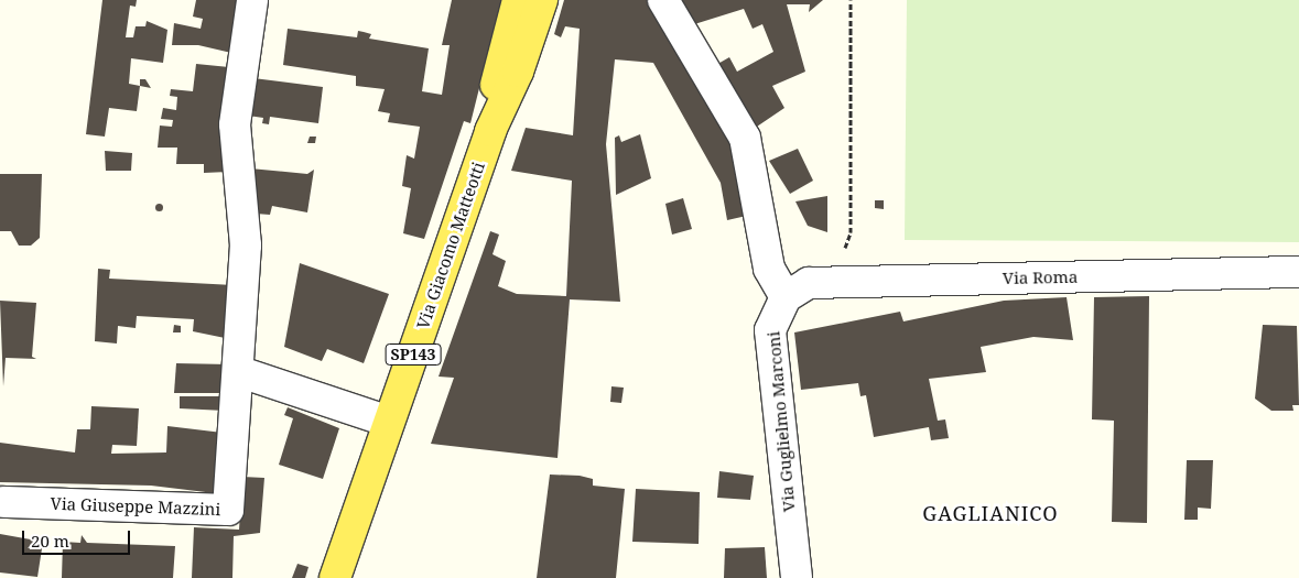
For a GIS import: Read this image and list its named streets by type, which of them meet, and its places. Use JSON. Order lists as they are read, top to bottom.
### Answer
{
  "streets": {
    "main road": ["Via Giacomo Matteotti", "SP143"],
    "street": ["Via Roma", "Via Guglielmo Marconi", "Via Giuseppe Mazzini"]
  },
  "crossings": [
    ["Via Roma", "Via Guglielmo Marconi"]
  ],
  "districts": ["GAGLIANICO"],
  "scale_bar": "20 m"
}
